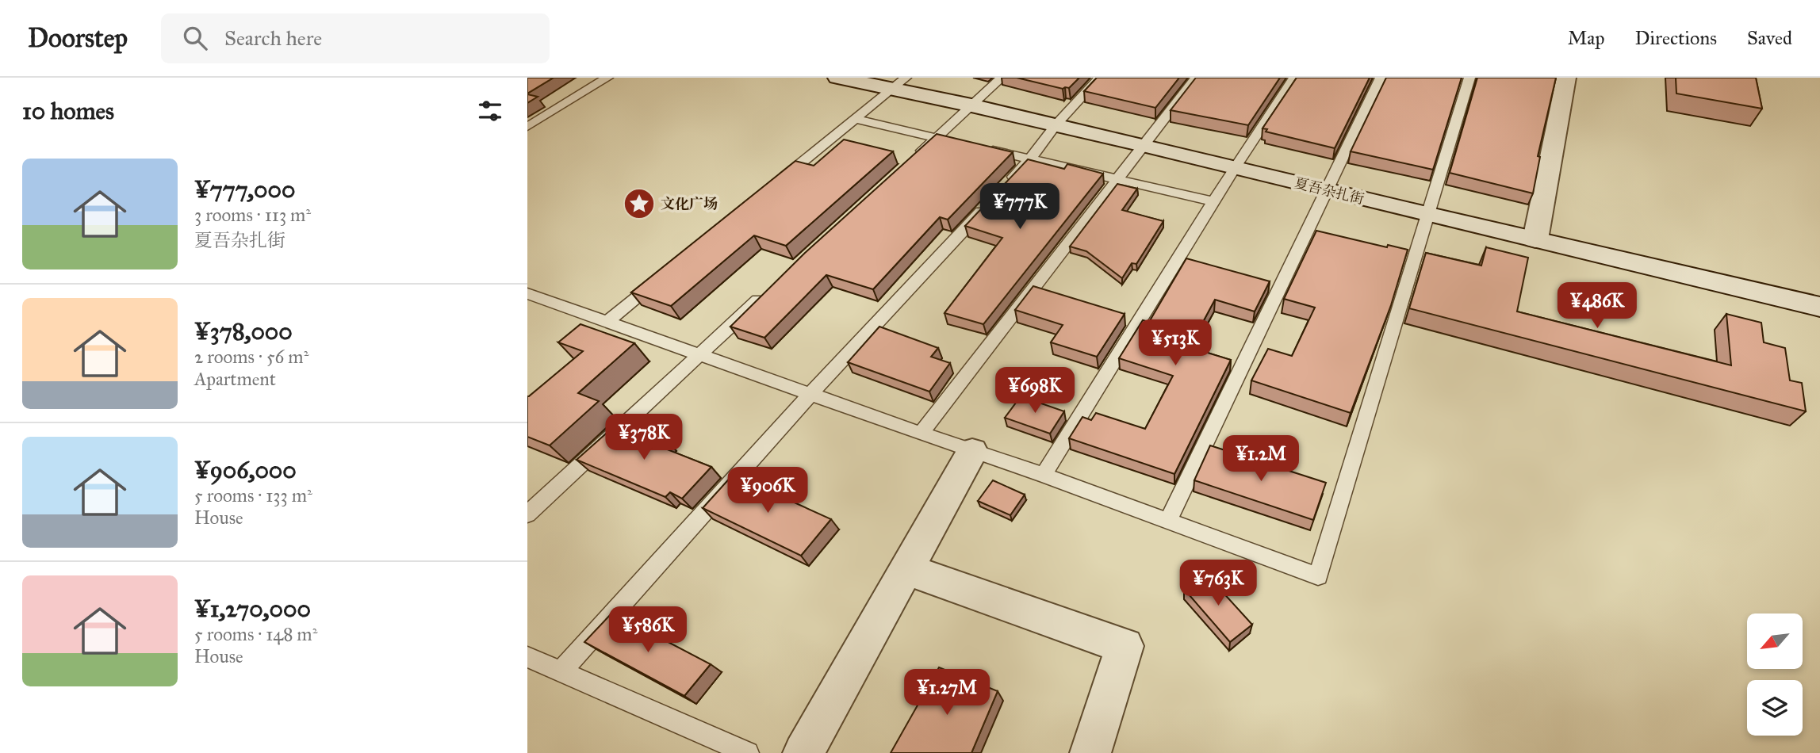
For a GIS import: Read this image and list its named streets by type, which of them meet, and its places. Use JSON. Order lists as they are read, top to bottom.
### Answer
{
  "streets": {
    "main road": ["夏吾杂扎街"]
  },
  "places": {
    "place": ["文化广场"]
  },
  "north": "bottom left",
  "page": {
    "header": "Doorstep",
    "search": "Search here",
    "nav": ["Map", "Directions", "Saved"],
    "heading": "10 homes",
    "list": [
      {
        "name": "¥777,000",
        "note": "3 rooms · 113 m² · 夏吾杂扎街"
      },
      {
        "name": "¥378,000",
        "note": "2 rooms · 56 m² · Apartment"
      },
      {
        "name": "¥906,000",
        "note": "5 rooms · 133 m² · House"
      },
      {
        "name": "¥1,270,000",
        "note": "5 rooms · 148 m² · House"
      }
    ],
    "price": [
      "¥777K",
      "¥486K",
      "¥513K",
      "¥698K",
      "¥378K",
      "¥1.2M",
      "¥906K",
      "¥763K",
      "¥586K",
      "¥1.27M"
    ]
  }
}
